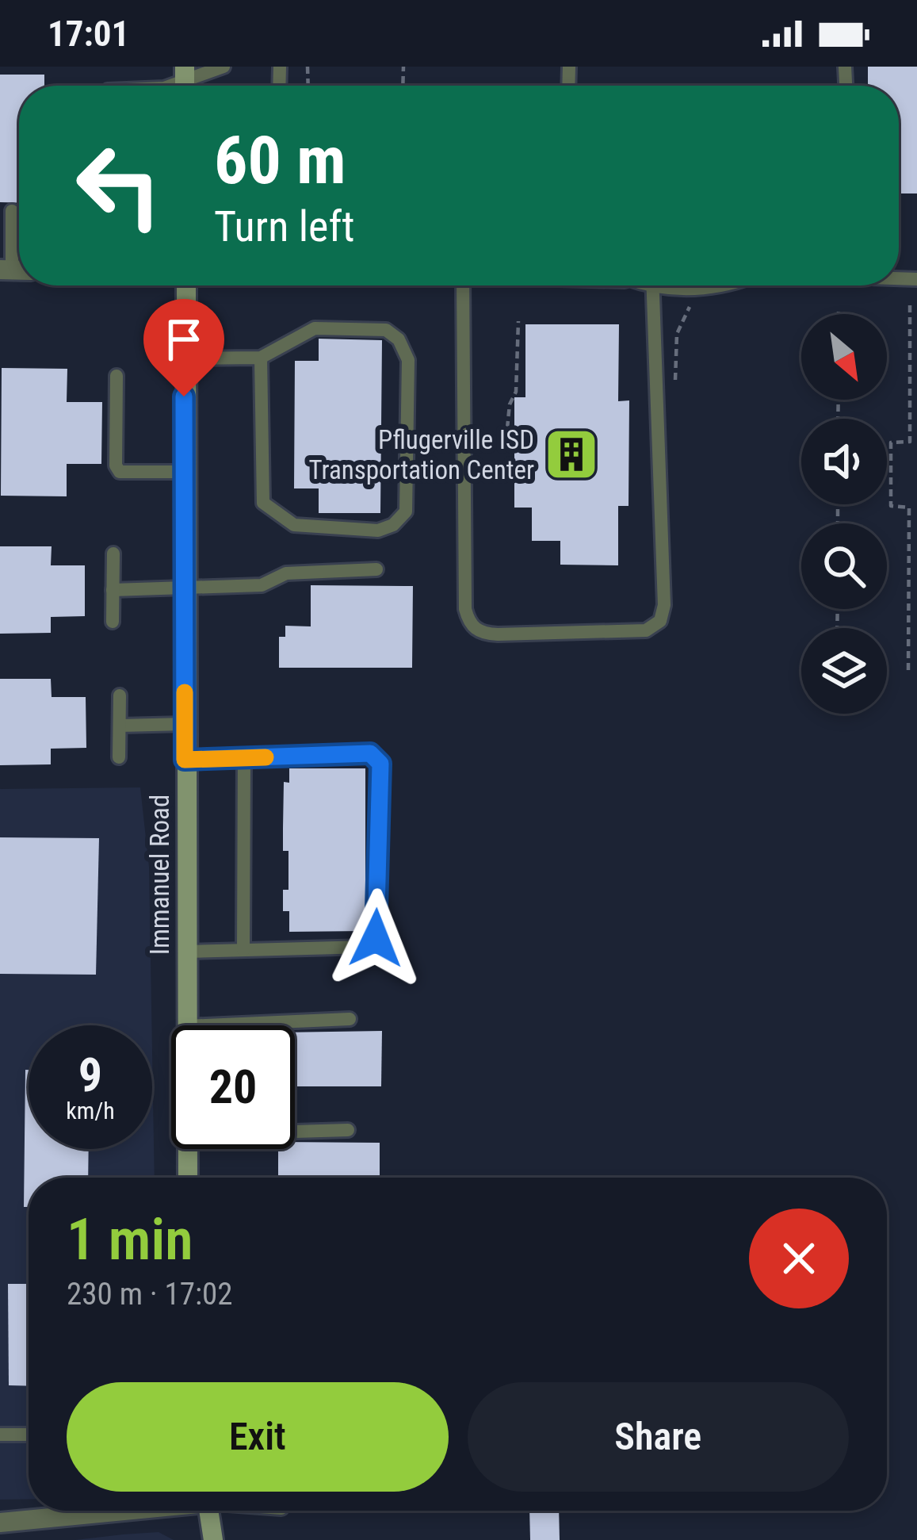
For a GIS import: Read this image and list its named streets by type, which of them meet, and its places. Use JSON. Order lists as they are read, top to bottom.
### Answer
{
  "streets": {
    "street": ["Immanuel Road"]
  },
  "places": {
    "building": ["Pflugerville ISD Transportation Center"]
  },
  "north": "bottom right",
  "page": {
    "status": "17:01",
    "turn": ["60 m", "Turn left"],
    "speed": "9 km/h",
    "limit": "20",
    "heading": ["1 min", "230 m · 17:02"],
    "buttons": ["Exit", "Share"]
  }
}
